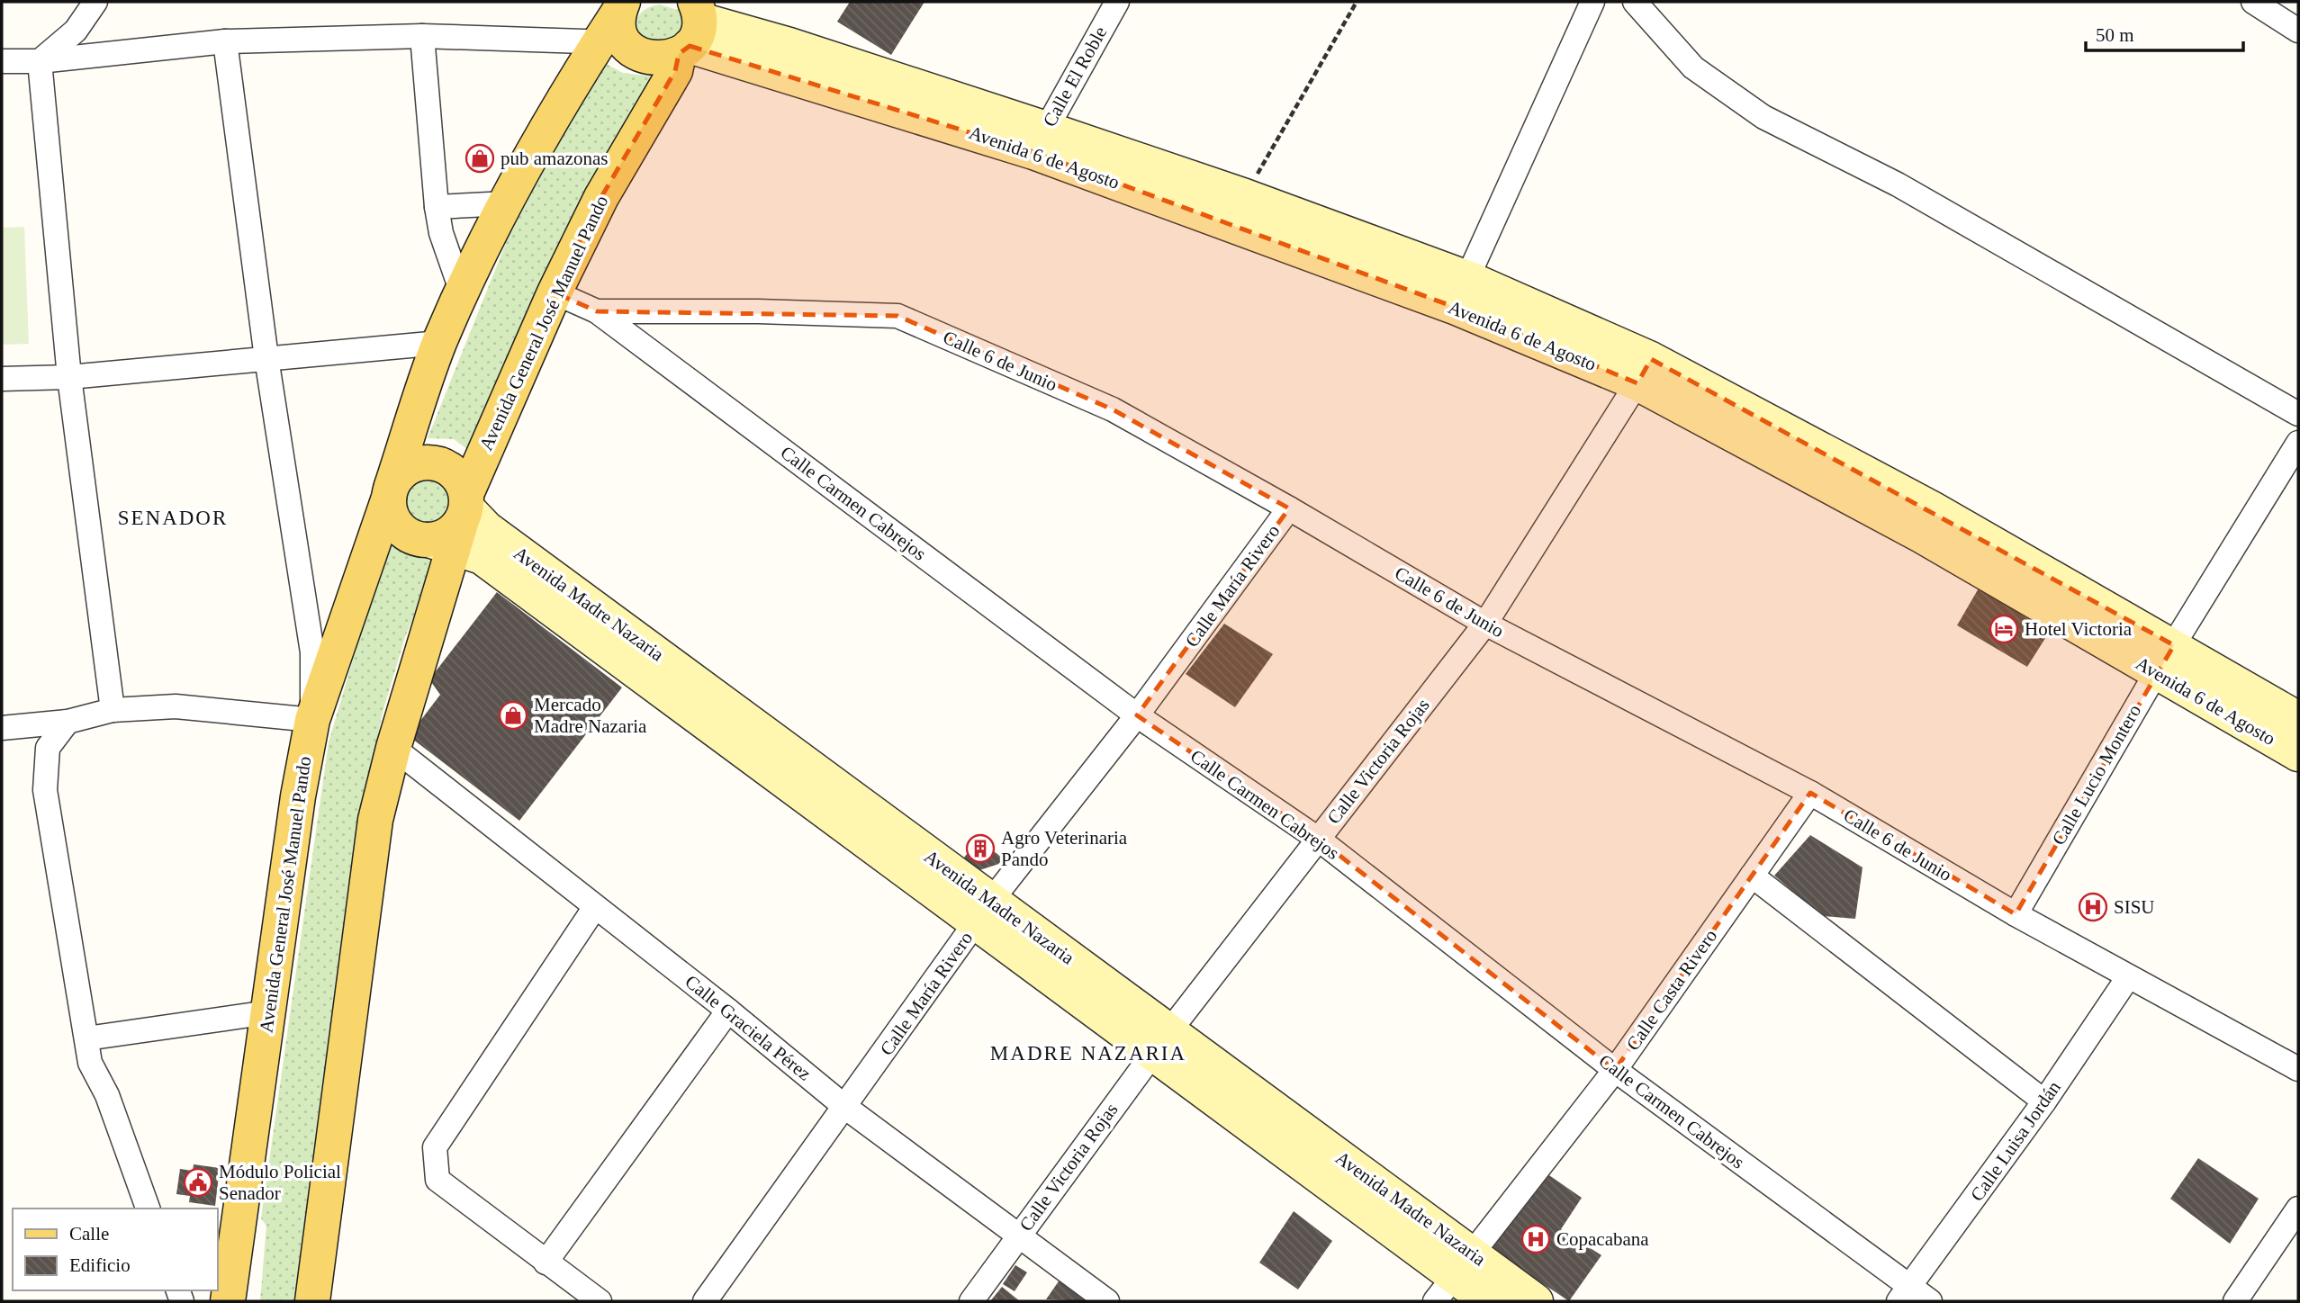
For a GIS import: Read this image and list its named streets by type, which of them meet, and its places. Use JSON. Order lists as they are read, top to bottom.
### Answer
{
  "streets": {
    "main road": ["Avenida 6 de Agosto", "Avenida General José Manuel Pando", "Avenida Madre Nazaria"],
    "street": [
      "Calle El Roble",
      "Calle 6 de Junio",
      "Calle Carmen Cabrejos",
      "Calle María Rivero",
      "Calle Victoria Rojas",
      "Calle Lucio Montero",
      "Calle Casta Rivero",
      "Calle Graciela Pérez",
      "Calle Luisa Jordán"
    ]
  },
  "crossings": [
    ["Calle El Roble", "Avenida 6 de Agosto"],
    ["Avenida 6 de Agosto", "Avenida General José Manuel Pando"],
    ["Avenida 6 de Agosto", "Calle Victoria Rojas"],
    ["Avenida 6 de Agosto", "Calle Lucio Montero"],
    ["Avenida General José Manuel Pando", "Calle 6 de Junio"],
    ["Avenida General José Manuel Pando", "Avenida Madre Nazaria"],
    ["Avenida General José Manuel Pando", "Calle Graciela Pérez"],
    ["Calle 6 de Junio", "Calle Carmen Cabrejos"],
    ["Calle 6 de Junio", "Calle María Rivero"],
    ["Calle 6 de Junio", "Calle Victoria Rojas"],
    ["Calle 6 de Junio", "Calle Lucio Montero"],
    ["Calle 6 de Junio", "Calle Casta Rivero"],
    ["Calle 6 de Junio", "Calle Luisa Jordán"],
    ["Calle Carmen Cabrejos", "Calle María Rivero"],
    ["Calle Carmen Cabrejos", "Calle Victoria Rojas"],
    ["Calle Carmen Cabrejos", "Calle Casta Rivero"],
    ["Calle Carmen Cabrejos", "Calle Luisa Jordán"],
    ["Calle María Rivero", "Avenida Madre Nazaria"],
    ["Calle María Rivero", "Calle Graciela Pérez"],
    ["Avenida Madre Nazaria", "Calle Victoria Rojas"],
    ["Avenida Madre Nazaria", "Calle Casta Rivero"],
    ["Calle Victoria Rojas", "Calle Graciela Pérez"]
  ],
  "districts": ["SENADOR", "MADRE NAZARIA"],
  "places": {
    "shop": ["pub amazonas", "Mercado Madre Nazaria"],
    "hotel": ["Hotel Victoria"],
    "building": ["Agro Veterinaria Pando"],
    "hospital": ["SISU", "Copacabana"],
    "public building": ["Módulo Policial Senador"]
  },
  "legend": ["Calle", "Edificio"],
  "scale_bar": "50 m"
}
